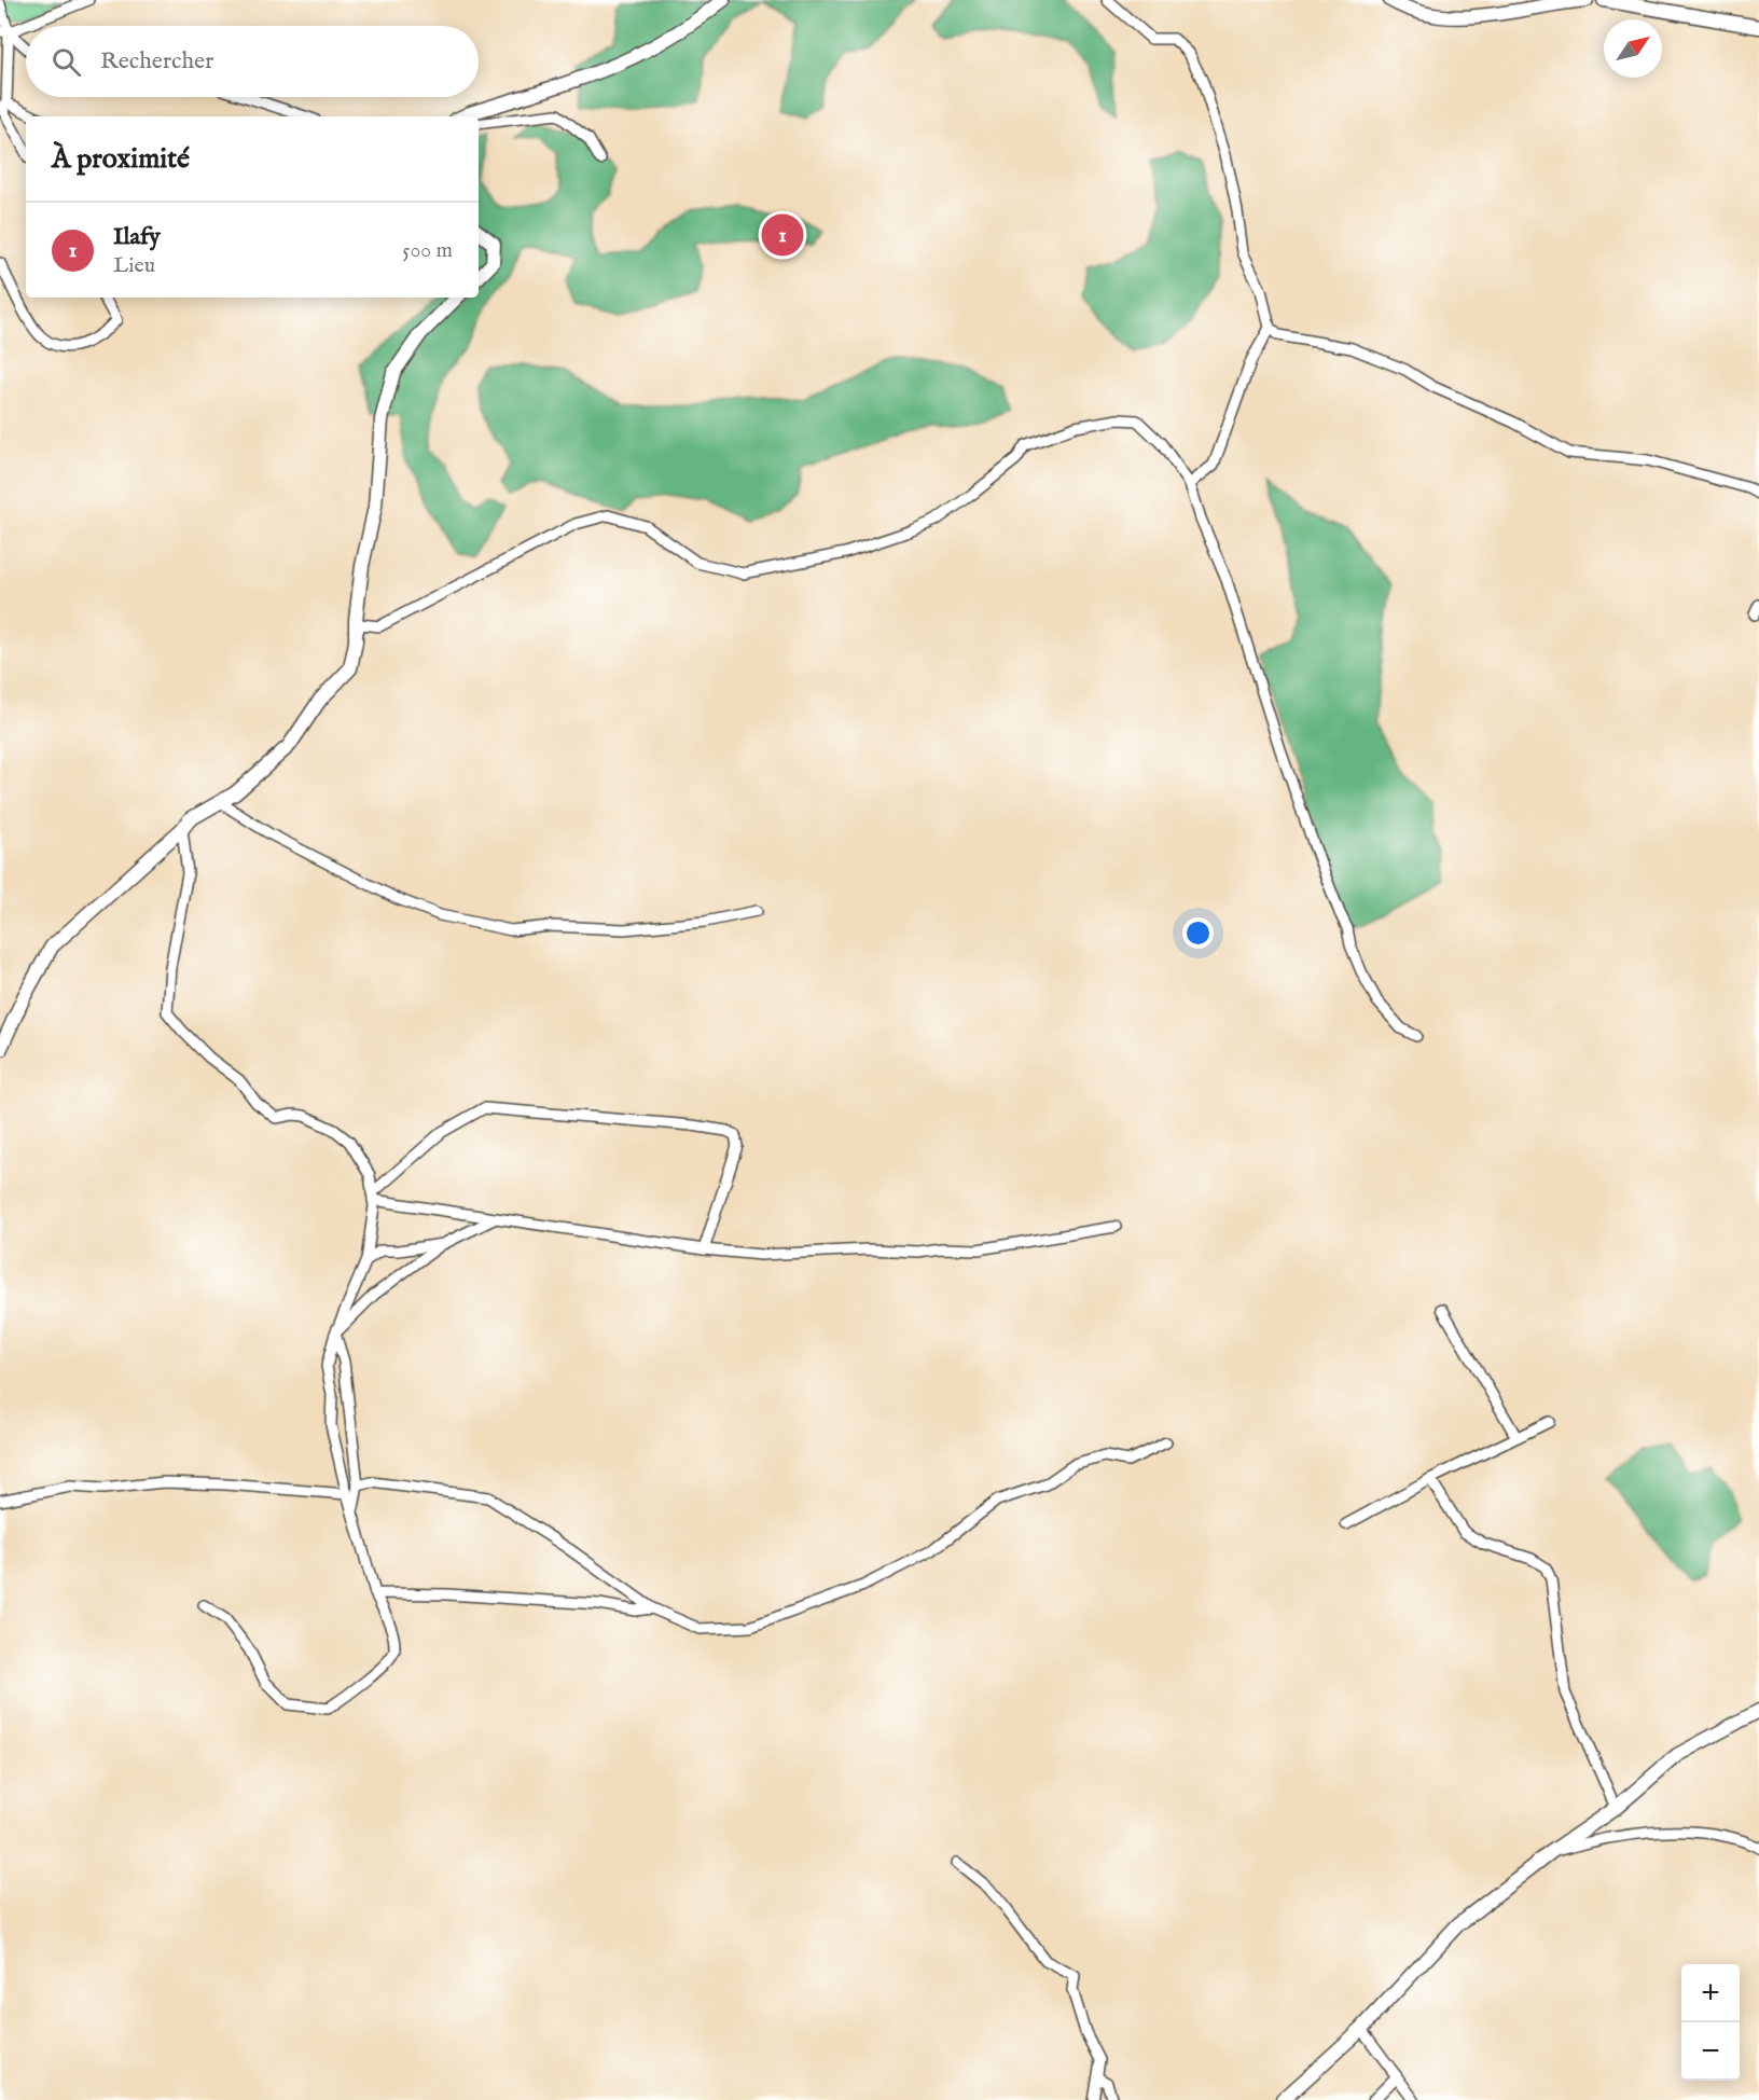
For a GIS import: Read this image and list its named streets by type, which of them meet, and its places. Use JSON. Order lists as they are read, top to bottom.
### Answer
{
  "north": "top right",
  "page": {
    "search": "Rechercher",
    "heading": "À proximité",
    "list": [
      {
        "mark": "1",
        "name": "Ilafy",
        "note": "Lieu",
        "value": "500 m"
      }
    ],
    "pins": "1",
    "map_buttons": ["+", "−"]
  }
}
